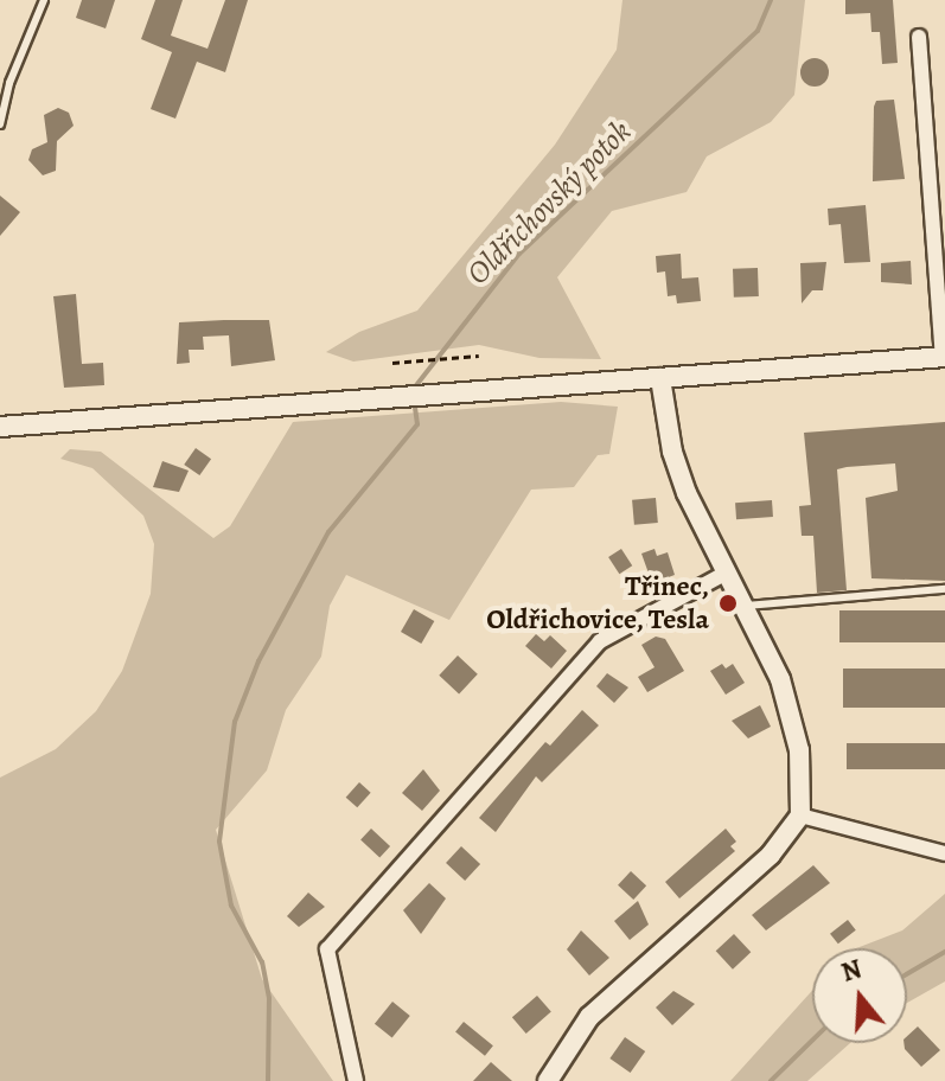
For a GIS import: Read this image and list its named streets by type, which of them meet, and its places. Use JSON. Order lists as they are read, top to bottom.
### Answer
{
  "water": ["Oldřichovský potok"],
  "places": ["Třinec, Oldřichovice, Tesla"],
  "north": "top"
}
